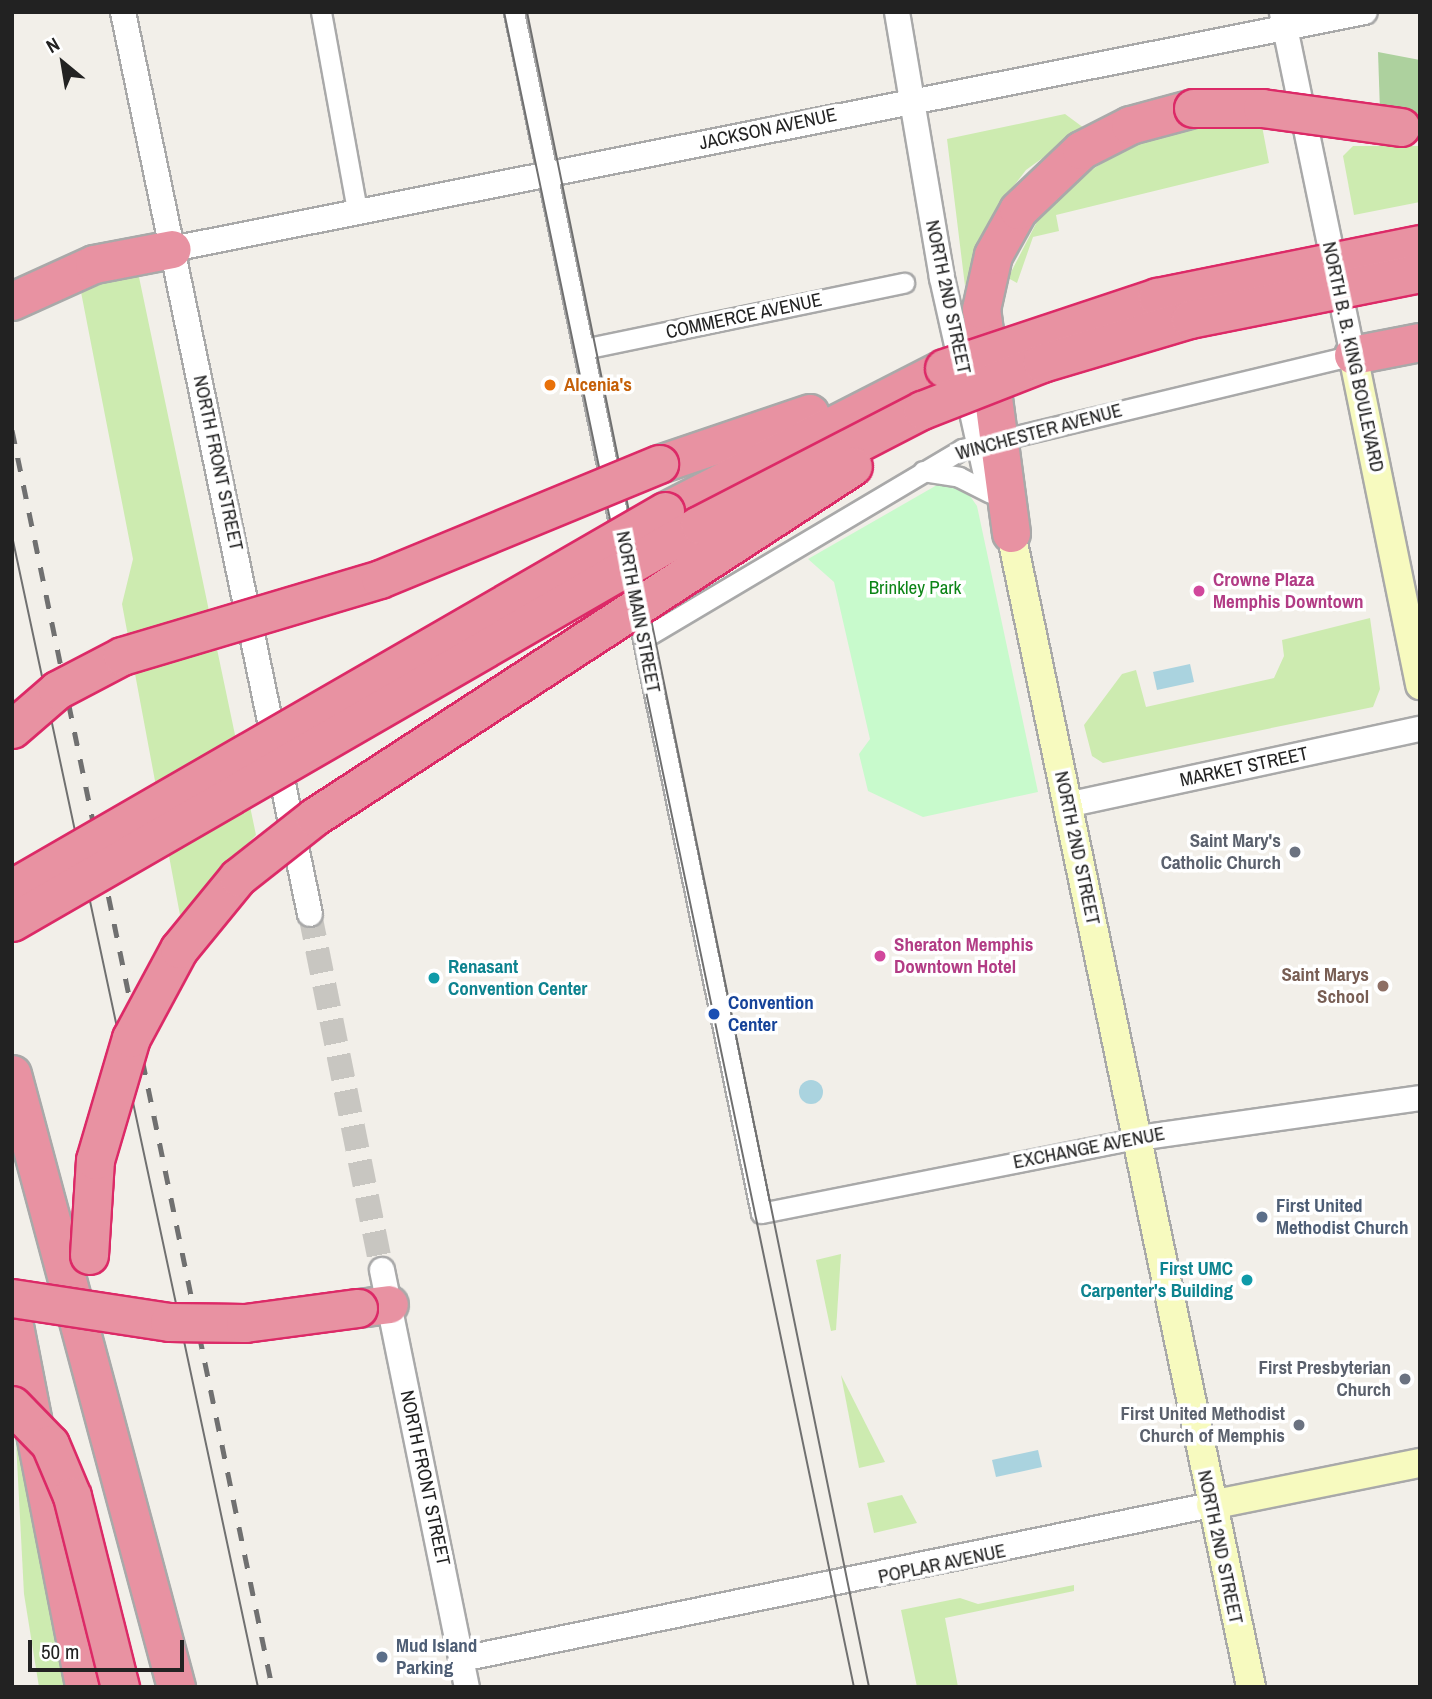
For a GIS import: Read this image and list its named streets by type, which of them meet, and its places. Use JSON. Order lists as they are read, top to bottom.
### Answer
{
  "streets": {
    "main road": ["NORTH 2ND STREET", "NORTH B. B. KING BOULEVARD", "POPLAR AVENUE"],
    "street": [
      "JACKSON AVENUE",
      "COMMERCE AVENUE",
      "WINCHESTER AVENUE",
      "NORTH FRONT STREET",
      "NORTH MAIN STREET",
      "MARKET STREET",
      "EXCHANGE AVENUE"
    ]
  },
  "crossings": [
    ["JACKSON AVENUE", "NORTH 2ND STREET"],
    ["JACKSON AVENUE", "NORTH B. B. KING BOULEVARD"],
    ["JACKSON AVENUE", "NORTH FRONT STREET"],
    ["JACKSON AVENUE", "NORTH MAIN STREET"],
    ["NORTH 2ND STREET", "WINCHESTER AVENUE"],
    ["NORTH 2ND STREET", "MARKET STREET"],
    ["NORTH 2ND STREET", "EXCHANGE AVENUE"],
    ["NORTH 2ND STREET", "POPLAR AVENUE"],
    ["COMMERCE AVENUE", "NORTH MAIN STREET"],
    ["NORTH B. B. KING BOULEVARD", "WINCHESTER AVENUE"],
    ["WINCHESTER AVENUE", "NORTH MAIN STREET"],
    ["NORTH FRONT STREET", "POPLAR AVENUE"],
    ["NORTH MAIN STREET", "EXCHANGE AVENUE"]
  ],
  "parks": ["Brinkley Park"],
  "places": [
    "Alcenia's",
    "Crowne Plaza Memphis Downtown",
    "Saint Mary's Catholic Church",
    "Sheraton Memphis Downtown Hotel",
    "Renasant Convention Center",
    "Saint Marys School",
    "Convention Center",
    "First United Methodist Church",
    "First UMC Carpenter's Building",
    "First Presbyterian Church",
    "First United Methodist Church of Memphis",
    "Mud Island Parking"
  ],
  "scale_bar": "50 m",
  "north": "top left"
}
